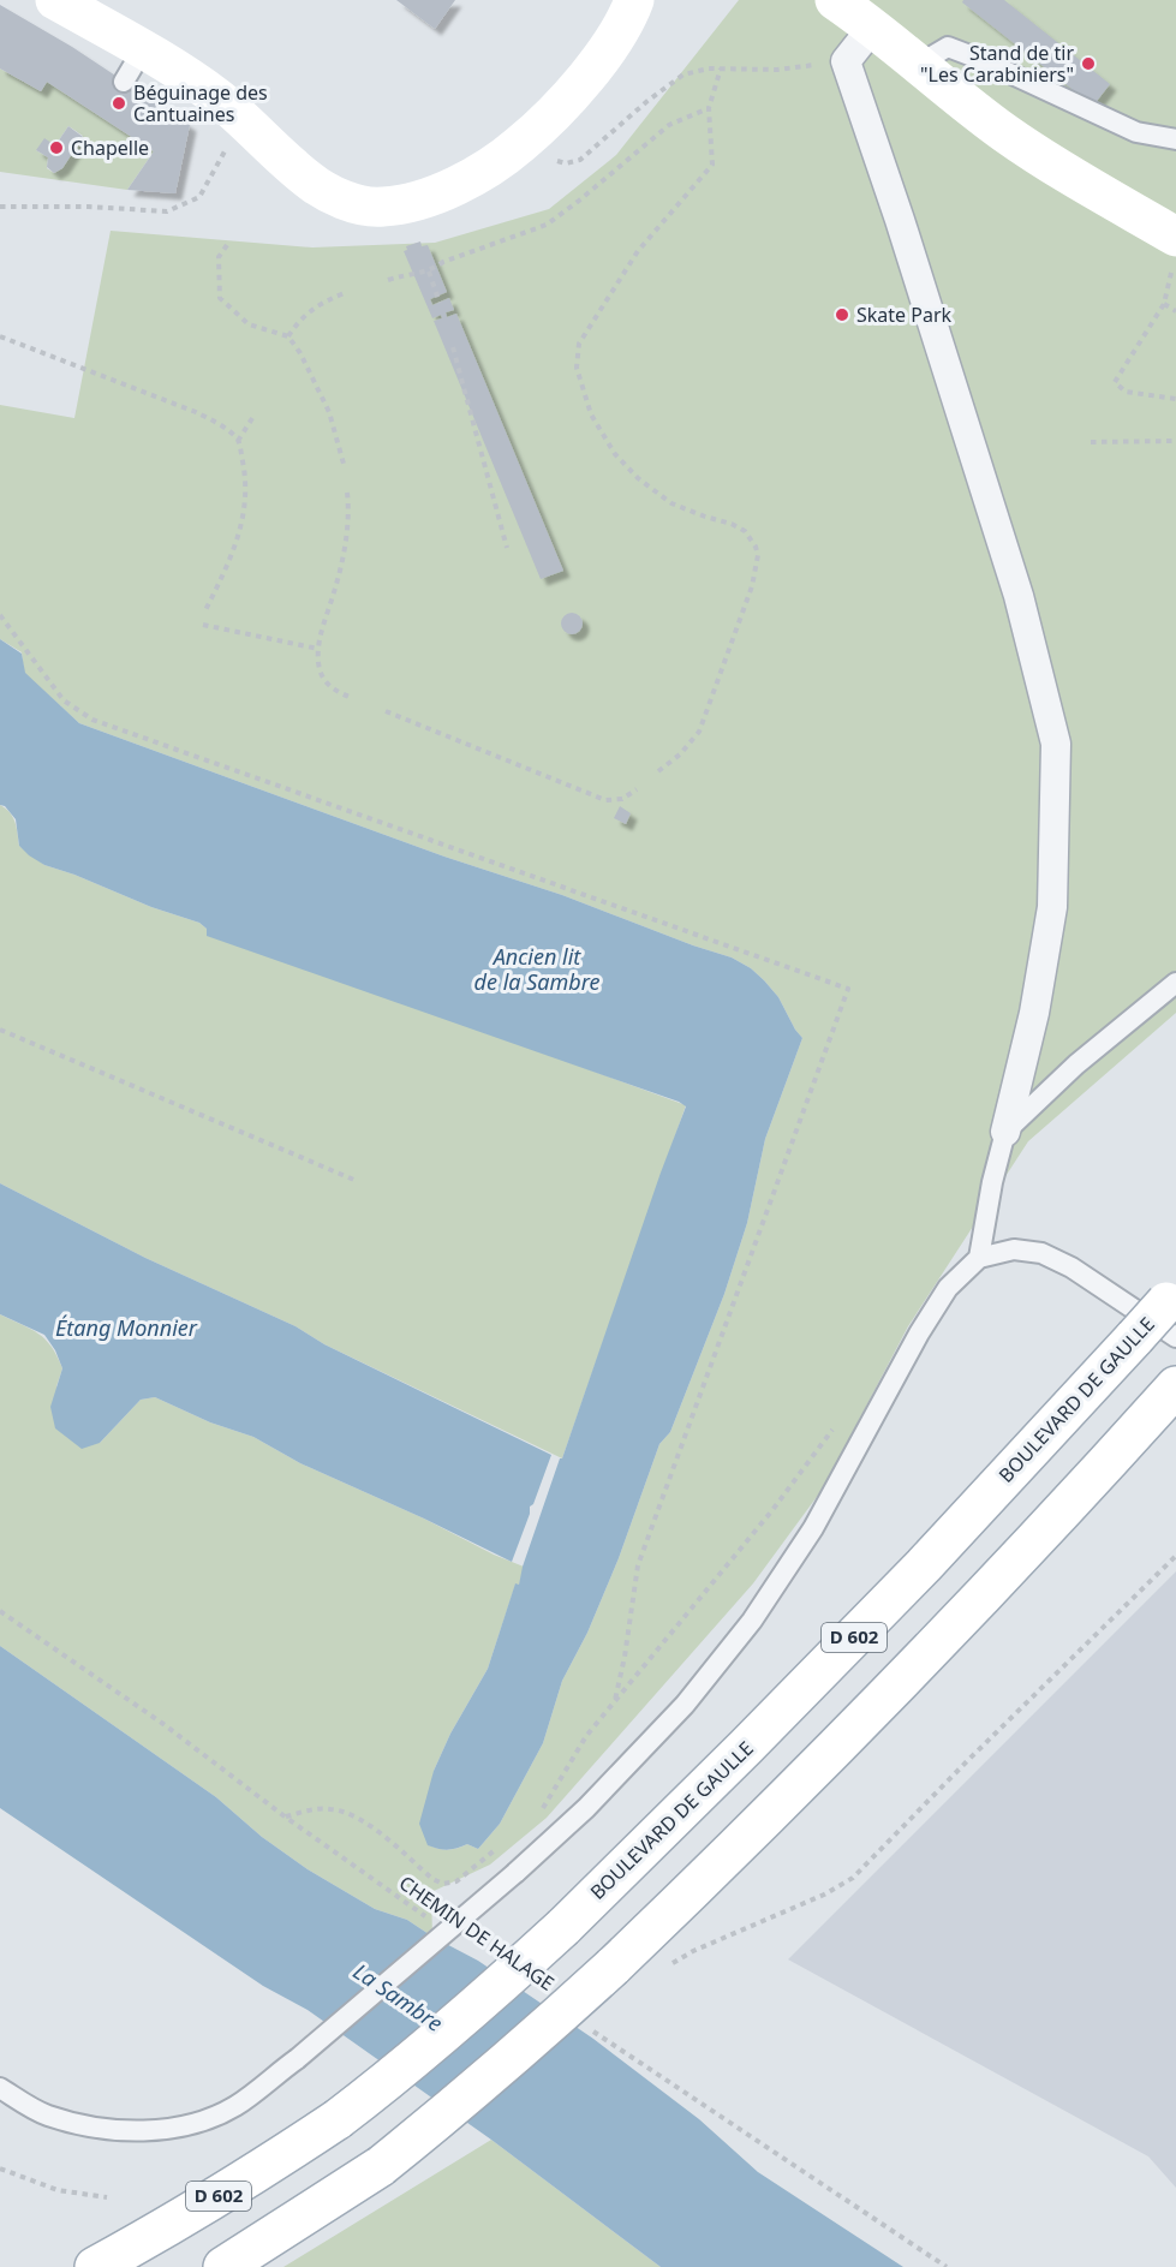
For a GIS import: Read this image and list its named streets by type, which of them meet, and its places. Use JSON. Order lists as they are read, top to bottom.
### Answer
{
  "streets": {
    "main road": ["BOULEVARD DE GAULLE", "D 602"],
    "path": ["CHEMIN DE HALAGE"]
  },
  "water": ["Ancien lit de la Sambre", "Étang Monnier", "La Sambre"],
  "places": [
    "Stand de tir \"Les Carabiniers\"",
    "Béguinage des Cantuaines",
    "Chapelle",
    "Skate Park"
  ]
}
